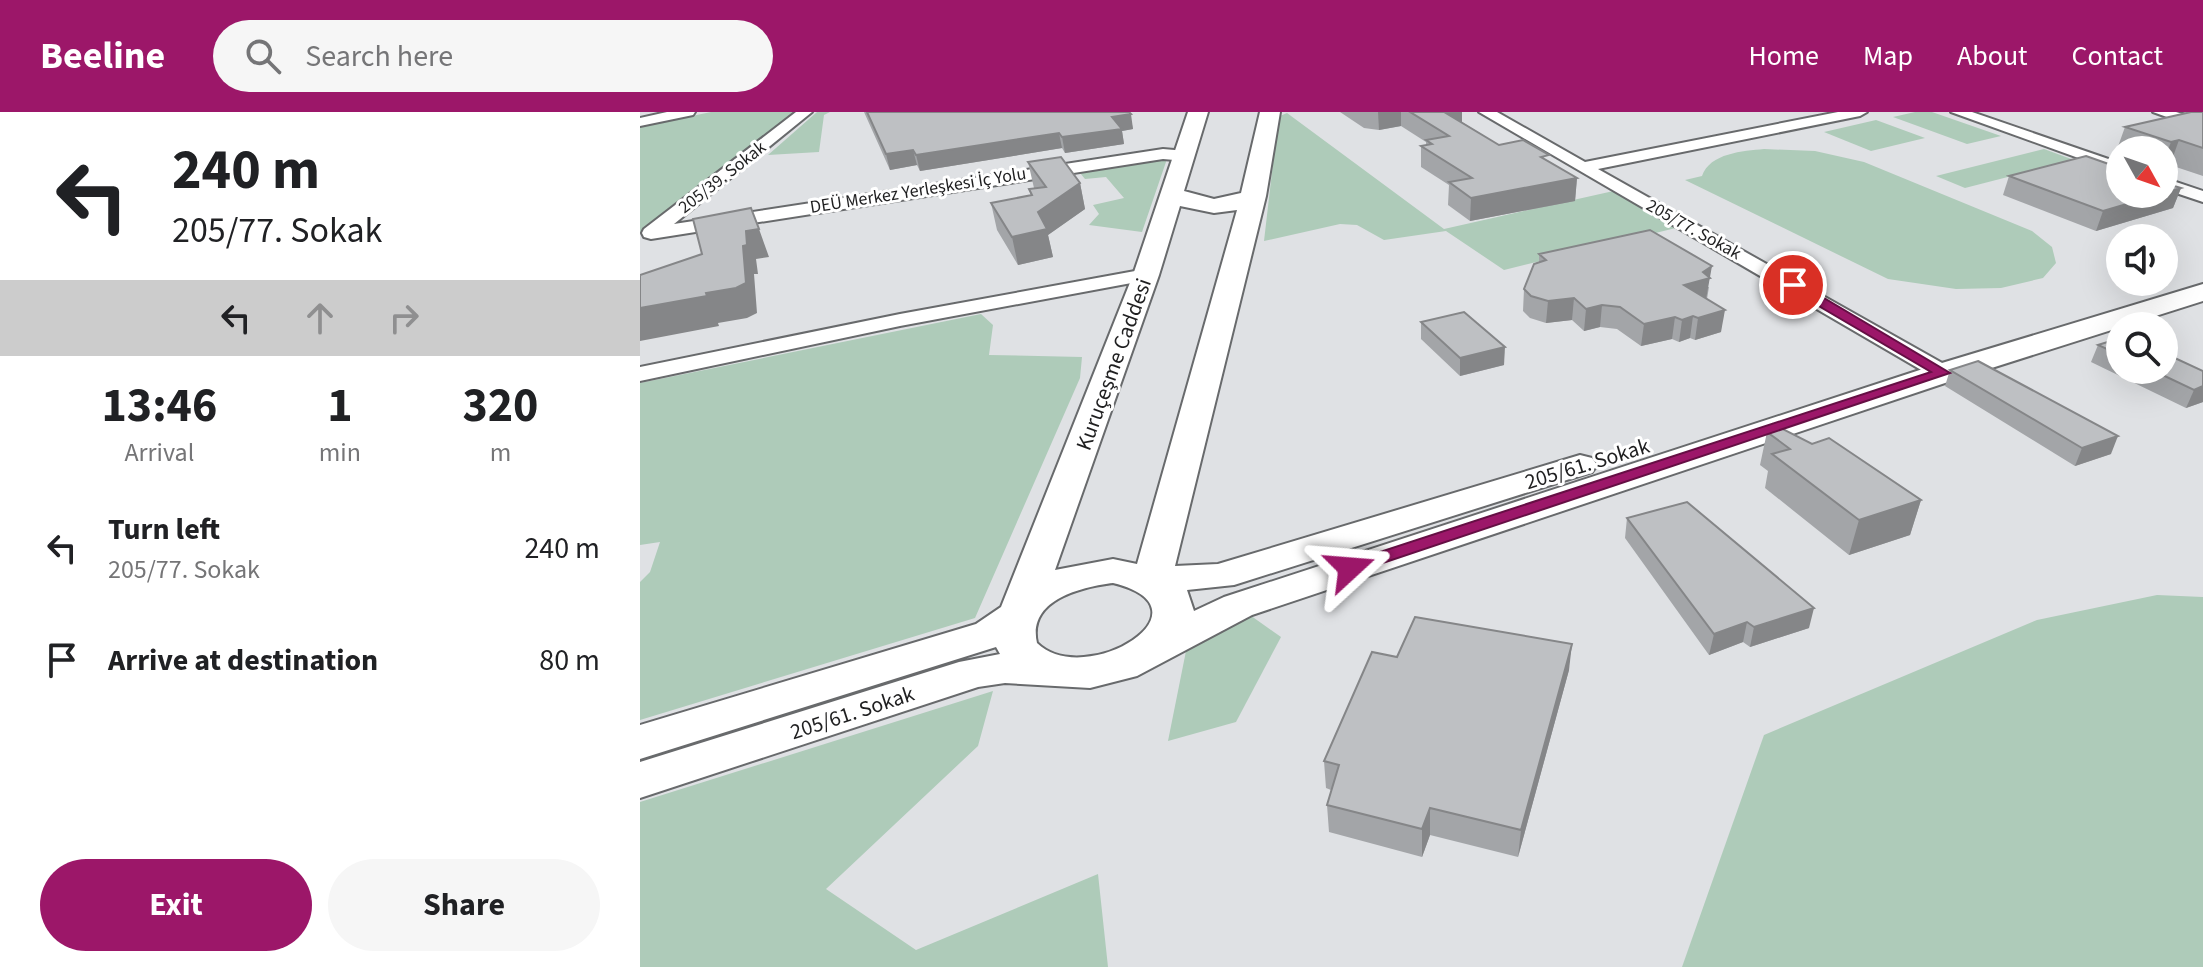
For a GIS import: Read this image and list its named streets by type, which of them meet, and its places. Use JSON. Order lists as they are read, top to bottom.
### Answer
{
  "streets": {
    "main road": ["Kuruçeşme Caddesi", "205/61. Sokak"],
    "street": ["205/39. Sokak", "DEÜ Merkez Yerleşkesi İç Yolu", "205/77. Sokak"]
  },
  "crossings": [
    ["205/39. Sokak", "DEÜ Merkez Yerleşkesi İç Yolu"],
    ["DEÜ Merkez Yerleşkesi İç Yolu", "Kuruçeşme Caddesi"],
    ["205/77. Sokak", "205/61. Sokak"],
    ["Kuruçeşme Caddesi", "205/61. Sokak"]
  ],
  "north": "bottom right",
  "page": {
    "header": "Beeline",
    "search": "Search here",
    "nav": [
      "Home",
      "Map",
      "About",
      "Contact"
    ],
    "turn": ["240 m", "205/77. Sokak"],
    "eta": [
      "13:46",
      "Arrival",
      "1",
      "min",
      "320",
      "m"
    ],
    "list": [
      {
        "name": "Turn left",
        "note": "205/77. Sokak",
        "value": "240 m"
      },
      {
        "name": "Arrive at destination",
        "value": "80 m"
      }
    ],
    "buttons": ["Exit", "Share"]
  }
}
